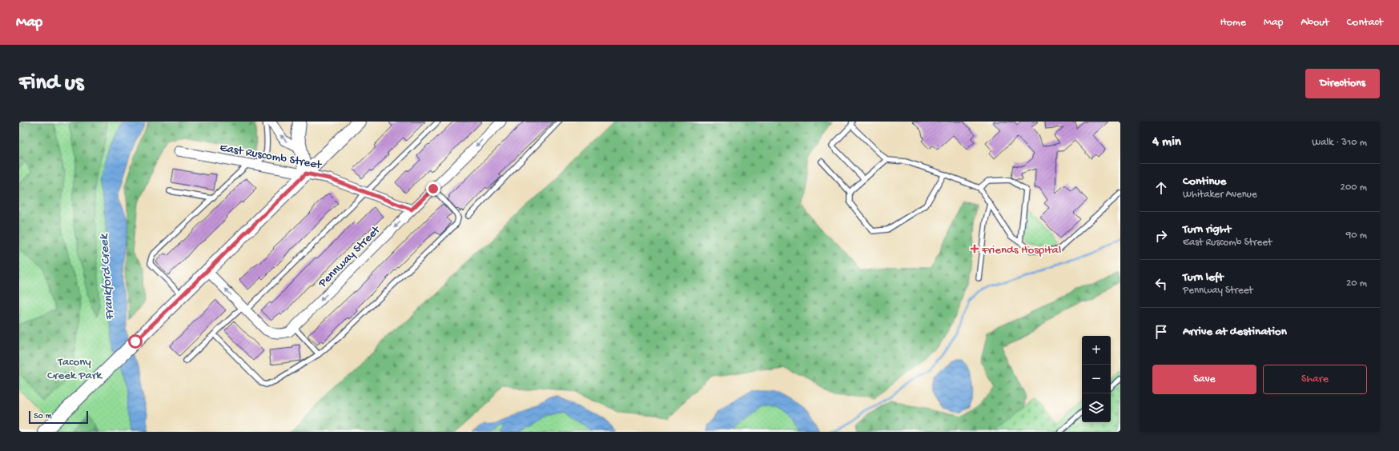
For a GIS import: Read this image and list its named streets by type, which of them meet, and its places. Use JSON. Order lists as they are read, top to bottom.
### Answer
{
  "streets": {
    "street": ["East Ruscomb Street", "Pennway Street"]
  },
  "crossings": [
    ["East Ruscomb Street", "Pennway Street"]
  ],
  "one_way": ["Pennway Street"],
  "water": ["Frankford Creek"],
  "parks": ["Tacony Creek Park"],
  "places": {
    "health": ["Friends Hospital"]
  },
  "scale_bar": "50 m",
  "page": {
    "header": "Map",
    "nav": [
      "Home",
      "Map",
      "About",
      "Contact"
    ],
    "buttons": [
      "Directions",
      ["Save", "Share"]
    ],
    "title": "Find us",
    "heading": ["4 min", "Walk · 310 m"],
    "list": [
      ["Continue", "Whitaker Avenue", "200 m"],
      ["Turn right", "East Ruscomb Street", "90 m"],
      ["Turn left", "Pennway Street", "20 m"],
      "Arrive at destination"
    ],
    "map_buttons": ["+", "−"],
    "scale": "50 m"
  }
}
